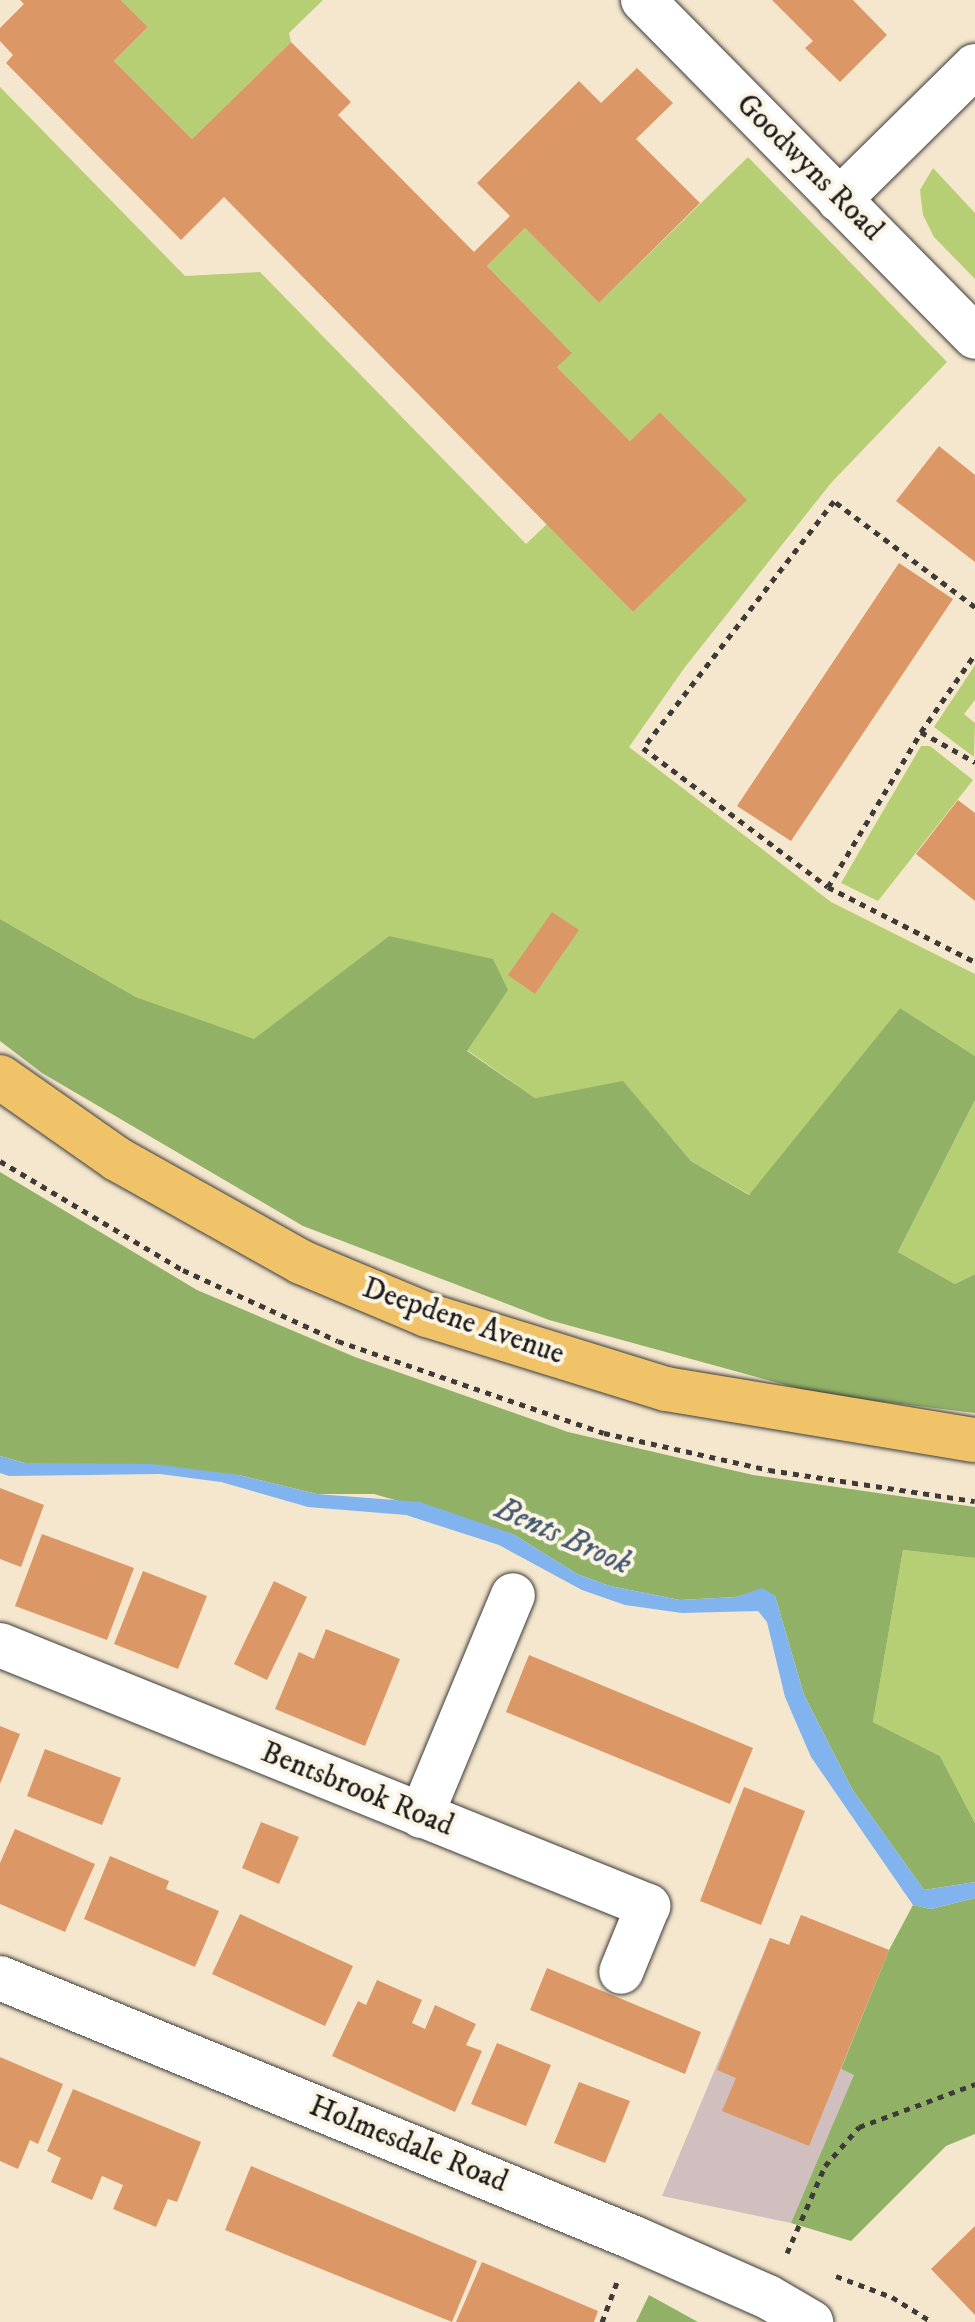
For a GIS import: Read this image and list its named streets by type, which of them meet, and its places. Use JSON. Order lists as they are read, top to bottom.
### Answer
{
  "streets": {
    "highway": ["Deepdene Avenue"],
    "street": ["Goodwyns Road", "Bentsbrook Road", "Holmesdale Road"]
  },
  "water": ["Bents Brook"]
}
